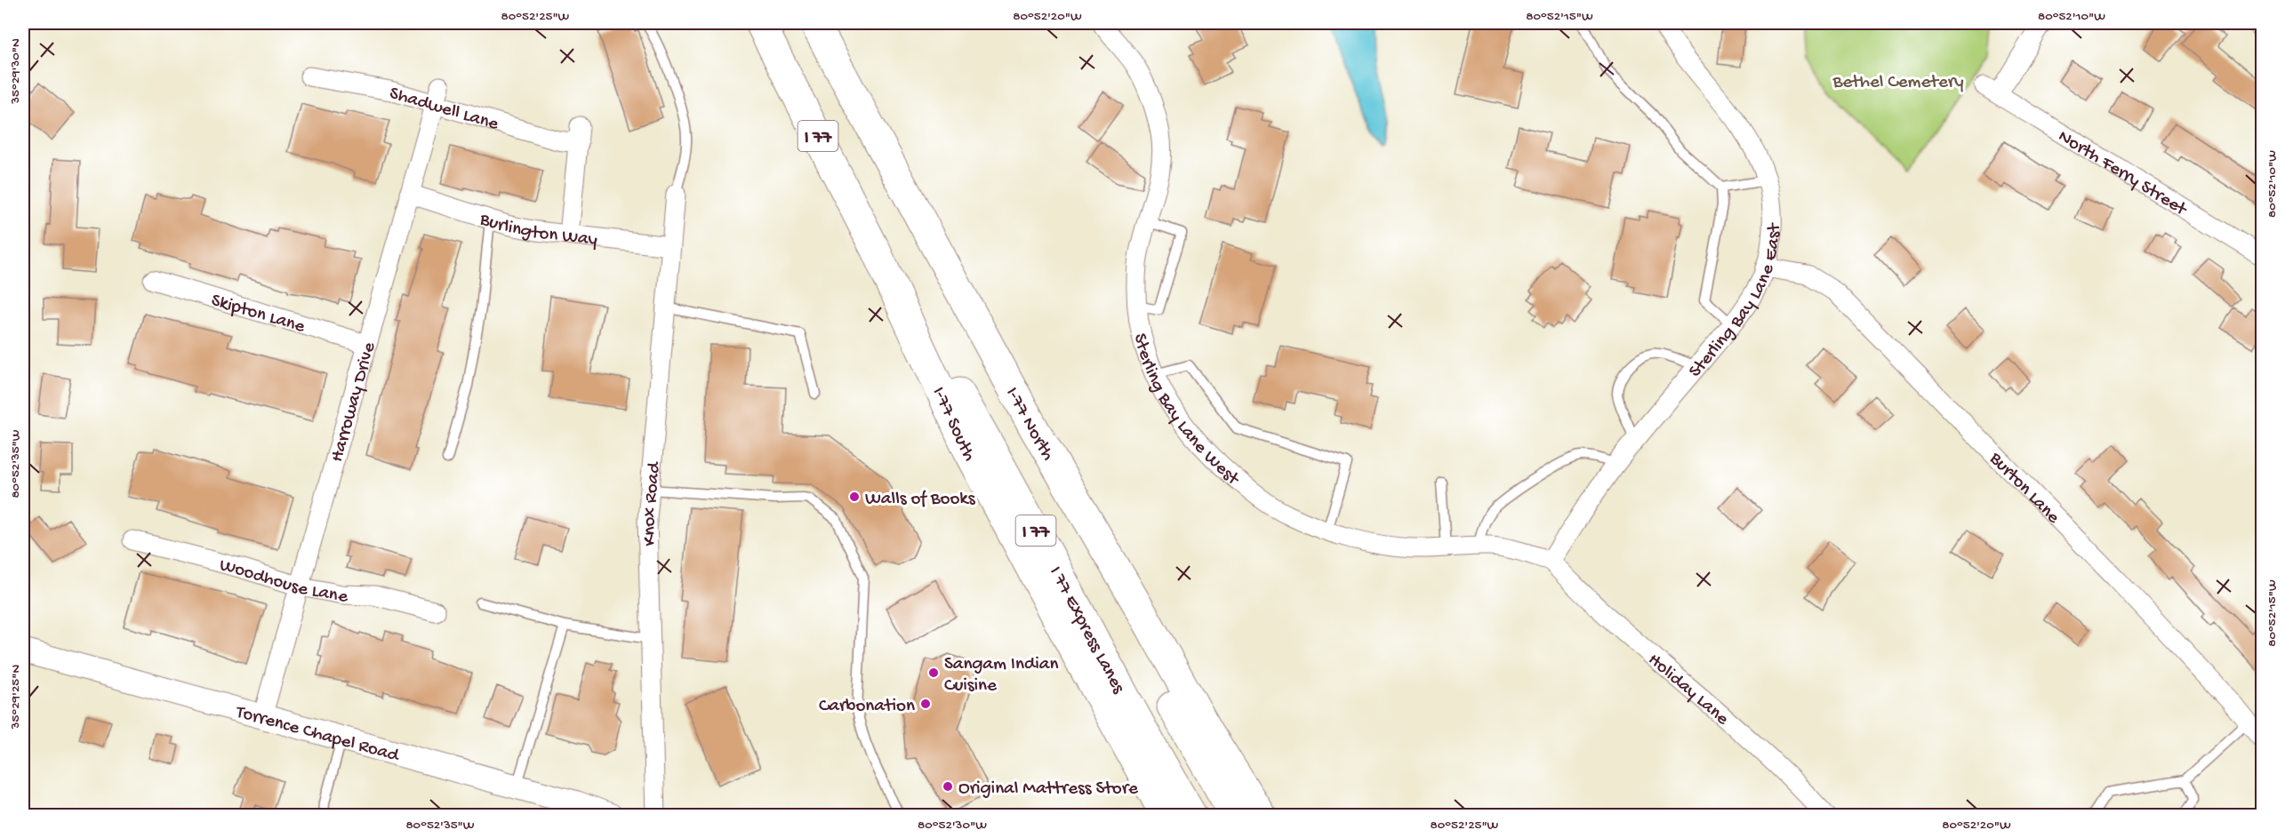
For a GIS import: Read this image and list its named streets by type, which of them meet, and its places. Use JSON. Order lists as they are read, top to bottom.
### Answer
{
  "streets": {
    "highway": [
      "I 77",
      "I-77 South",
      "I-77 North",
      "I 77 Express Lanes"
    ],
    "street": [
      "Shadwell Lane",
      "North Ferry Street",
      "Burlington Way",
      "Sterling Bay Lane East",
      "Skipton Lane",
      "Harroway Drive",
      "Sterling Bay Lane West",
      "Burton Lane",
      "Knox Road",
      "Woodhouse Lane",
      "Holiday Lane",
      "Torrence Chapel Road"
    ]
  },
  "crossings": [
    ["Shadwell Lane", "Burlington Way"],
    ["Shadwell Lane", "Harroway Drive"],
    ["Burlington Way", "Harroway Drive"],
    ["Burlington Way", "Knox Road"],
    ["Sterling Bay Lane East", "Sterling Bay Lane West"],
    ["Sterling Bay Lane East", "Burton Lane"],
    ["Sterling Bay Lane East", "Holiday Lane"],
    ["Skipton Lane", "Harroway Drive"],
    ["Harroway Drive", "Woodhouse Lane"],
    ["Harroway Drive", "Torrence Chapel Road"],
    ["Sterling Bay Lane West", "Holiday Lane"],
    ["I-77 South", "I 77 Express Lanes"],
    ["I-77 North", "I 77 Express Lanes"]
  ],
  "parks": ["Bethel Cemetery"],
  "places": [
    "Walls of Books",
    "Sangam Indian Cuisine",
    "Carbonation",
    "Original Mattress Store"
  ],
  "coordinates": [
    "80°52'25\"W",
    "80°52'20\"W",
    "80°52'15\"W",
    "80°52'10\"W",
    "35°29'30\"N",
    "80°52'35\"W",
    "35°29'25\"N",
    "80°52'30\"W"
  ]
}
